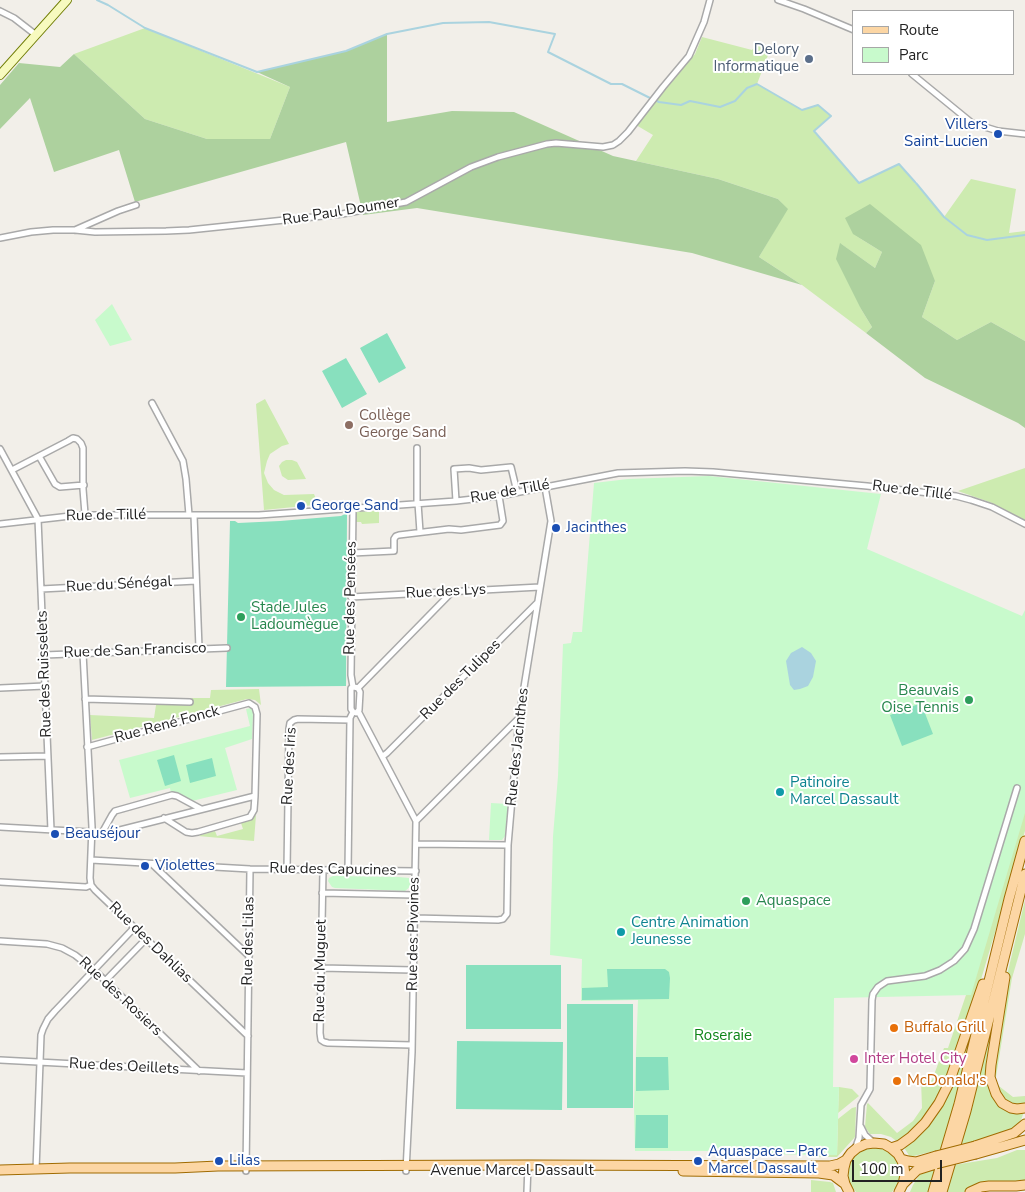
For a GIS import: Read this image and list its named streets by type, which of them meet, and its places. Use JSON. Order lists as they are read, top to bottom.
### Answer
{
  "streets": {
    "main road": ["Avenue Marcel Dassault"],
    "street": [
      "Rue Paul Doumer",
      "Rue de Tillé",
      "Rue du Sénégal",
      "Rue des Lys",
      "Rue des Pensées",
      "Rue de San Francisco",
      "Rue des Ruisselets",
      "Rue des Tulipes",
      "Rue René Fonck",
      "Rue des Jacinthes",
      "Rue des Iris",
      "Rue des Capucines",
      "Rue des Pivoines",
      "Rue des Lilas",
      "Rue des Dahlias",
      "Rue du Muguet",
      "Rue des Rosiers",
      "Rue des Oeillets"
    ]
  },
  "crossings": [
    ["Rue de Tillé", "Rue des Pensées"],
    ["Rue de Tillé", "Rue des Ruisselets"],
    ["Rue de Tillé", "Rue des Jacinthes"],
    ["Rue du Sénégal", "Rue des Ruisselets"],
    ["Rue des Lys", "Rue des Pensées"],
    ["Rue des Lys", "Rue des Jacinthes"],
    ["Rue des Pensées", "Rue des Iris"],
    ["Rue des Pensées", "Rue des Capucines"],
    ["Rue des Pensées", "Rue des Pivoines"],
    ["Rue de San Francisco", "Rue des Ruisselets"],
    ["Rue des Tulipes", "Rue des Jacinthes"],
    ["Rue des Tulipes", "Rue des Pivoines"],
    ["Rue des Jacinthes", "Rue des Pivoines"],
    ["Rue des Iris", "Rue des Capucines"],
    ["Rue des Capucines", "Rue des Pivoines"],
    ["Rue des Capucines", "Rue des Lilas"],
    ["Rue des Capucines", "Rue du Muguet"],
    ["Rue des Pivoines", "Rue du Muguet"],
    ["Rue des Pivoines", "Avenue Marcel Dassault"],
    ["Rue des Lilas", "Rue des Dahlias"],
    ["Rue des Lilas", "Rue des Oeillets"],
    ["Rue des Lilas", "Avenue Marcel Dassault"],
    ["Rue des Rosiers", "Rue des Oeillets"]
  ],
  "parks": ["Roseraie"],
  "places": [
    "Delory Informatique",
    "Villers Saint-Lucien",
    "Collège George Sand",
    "George Sand",
    "Jacinthes",
    "Stade Jules Ladoumègue",
    "Beauvais Oise Tennis",
    "Patinoire Marcel Dassault",
    "Beauséjour",
    "Violettes",
    "Aquaspace",
    "Centre Animation Jeunesse",
    "Buffalo Grill",
    "Inter Hotel City",
    "McDonald's",
    "Lilas",
    "Aquaspace – Parc Marcel Dassault"
  ],
  "legend": ["Route", "Parc"],
  "scale_bar": "100 m"
}
